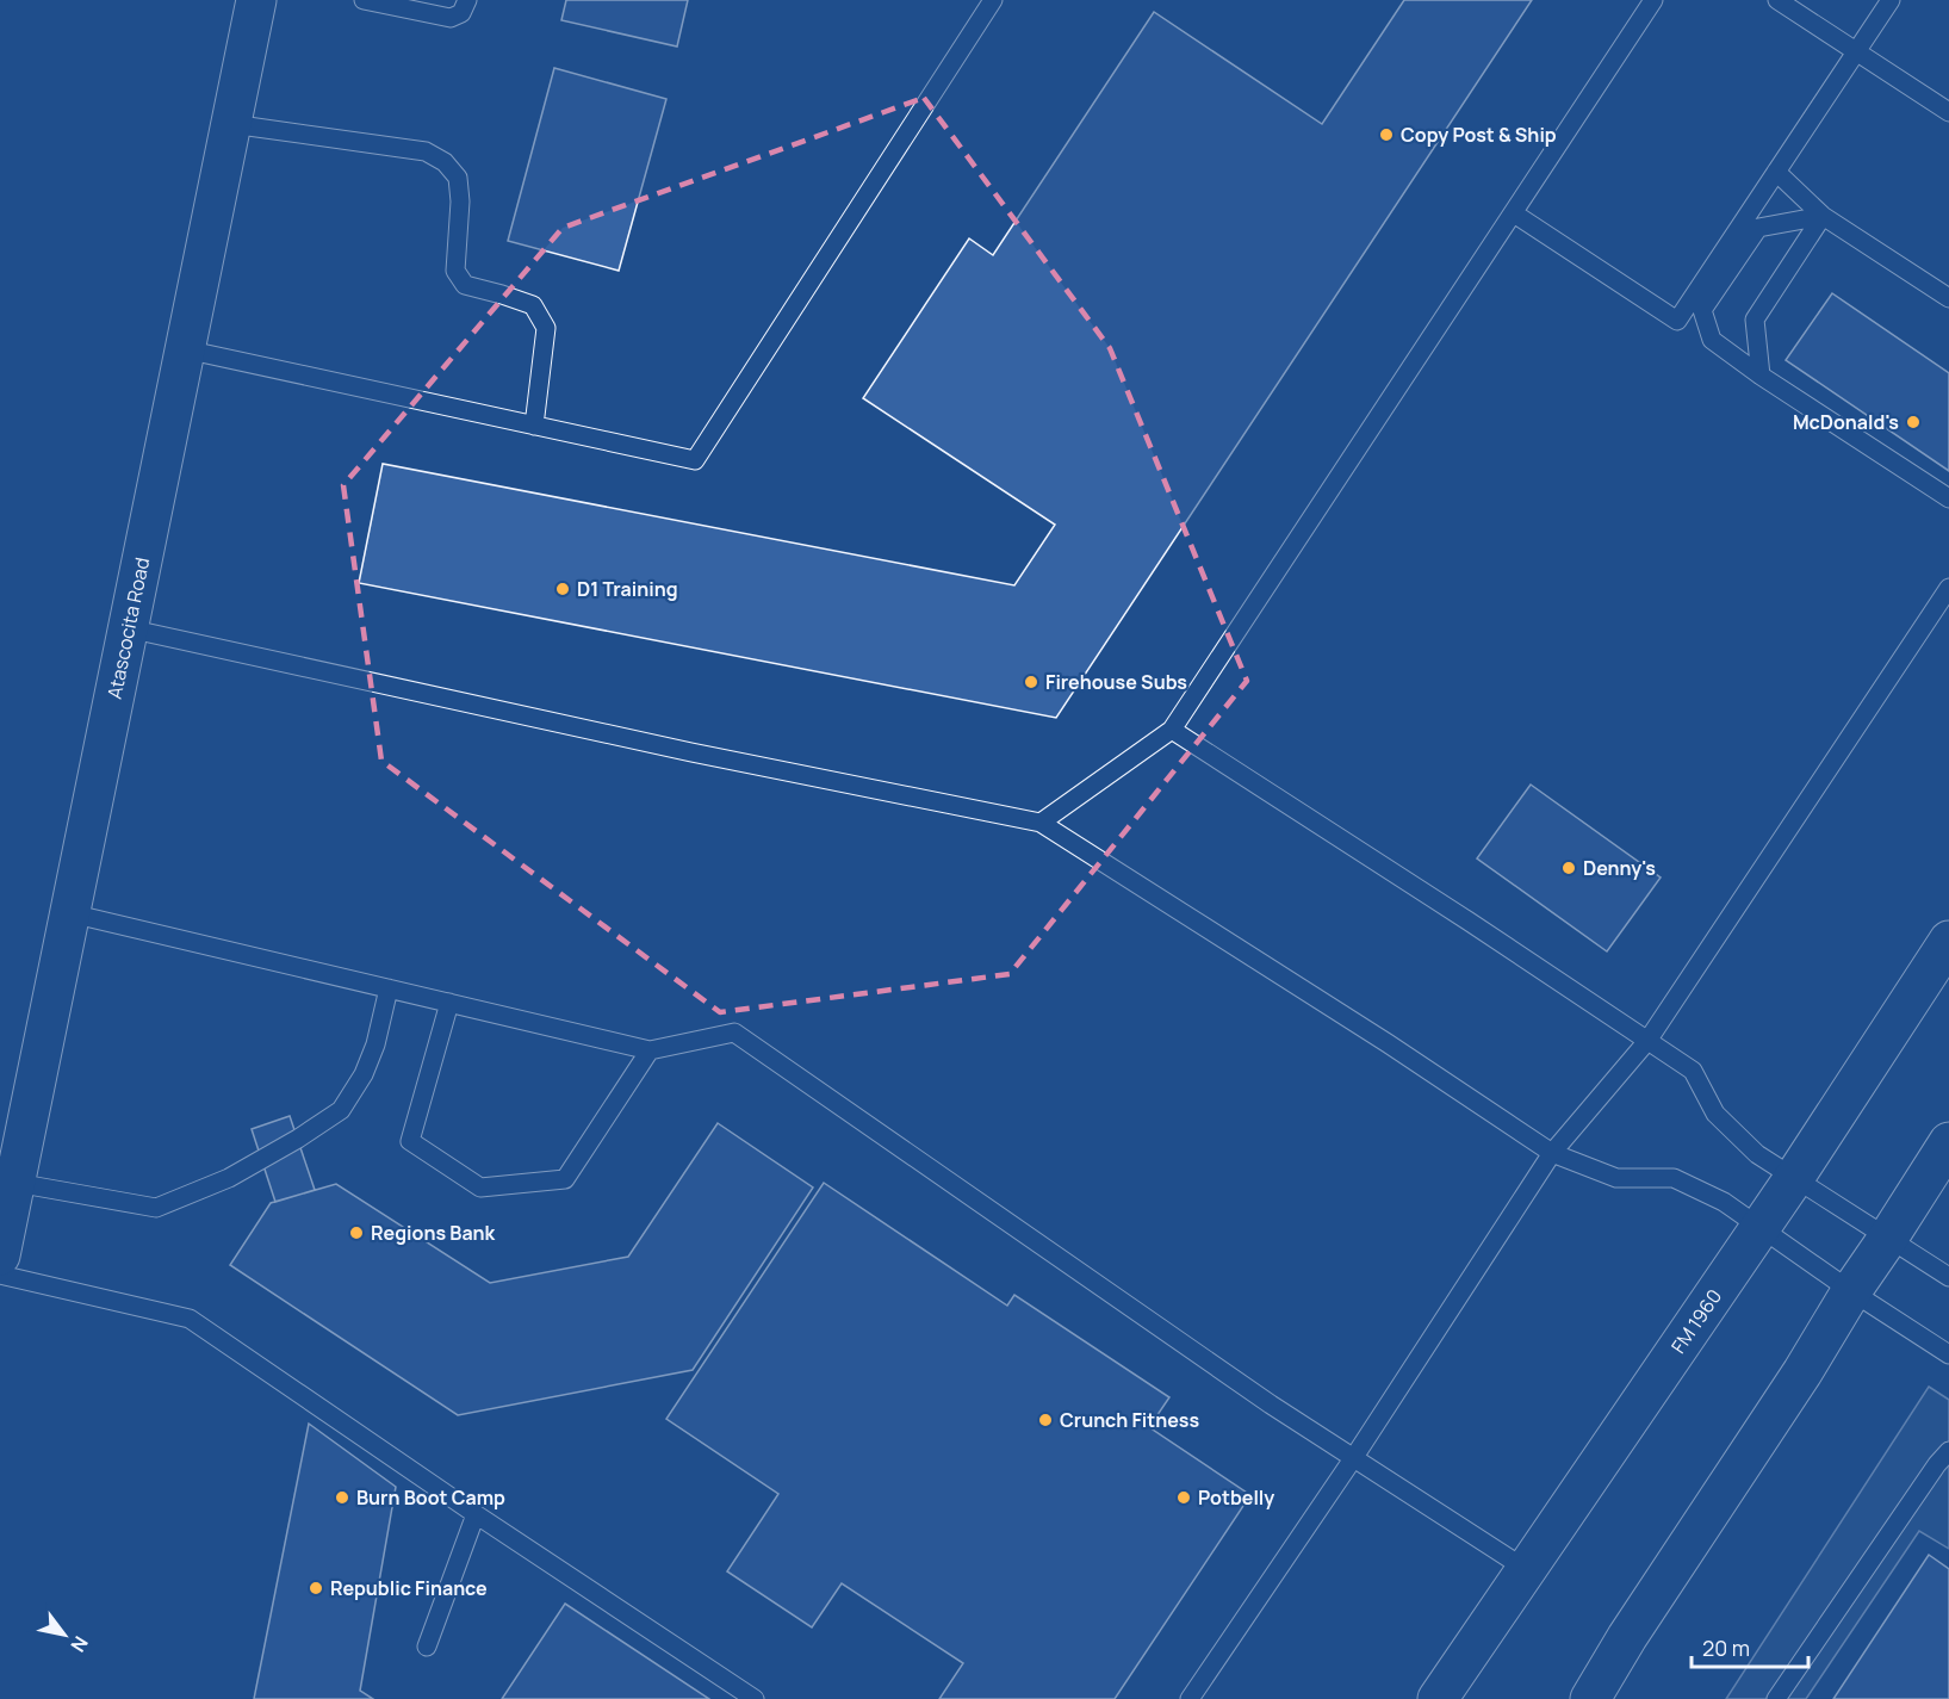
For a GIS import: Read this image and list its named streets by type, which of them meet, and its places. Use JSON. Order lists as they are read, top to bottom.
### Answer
{
  "streets": {
    "main road": ["Atascocita Road", "FM 1960"]
  },
  "places": [
    "Copy Post & Ship",
    "McDonald's",
    "D1 Training",
    "Firehouse Subs",
    "Denny's",
    "Regions Bank",
    "Crunch Fitness",
    "Burn Boot Camp",
    "Potbelly",
    "Republic Finance"
  ],
  "scale_bar": "20 m",
  "north": "bottom right"
}
